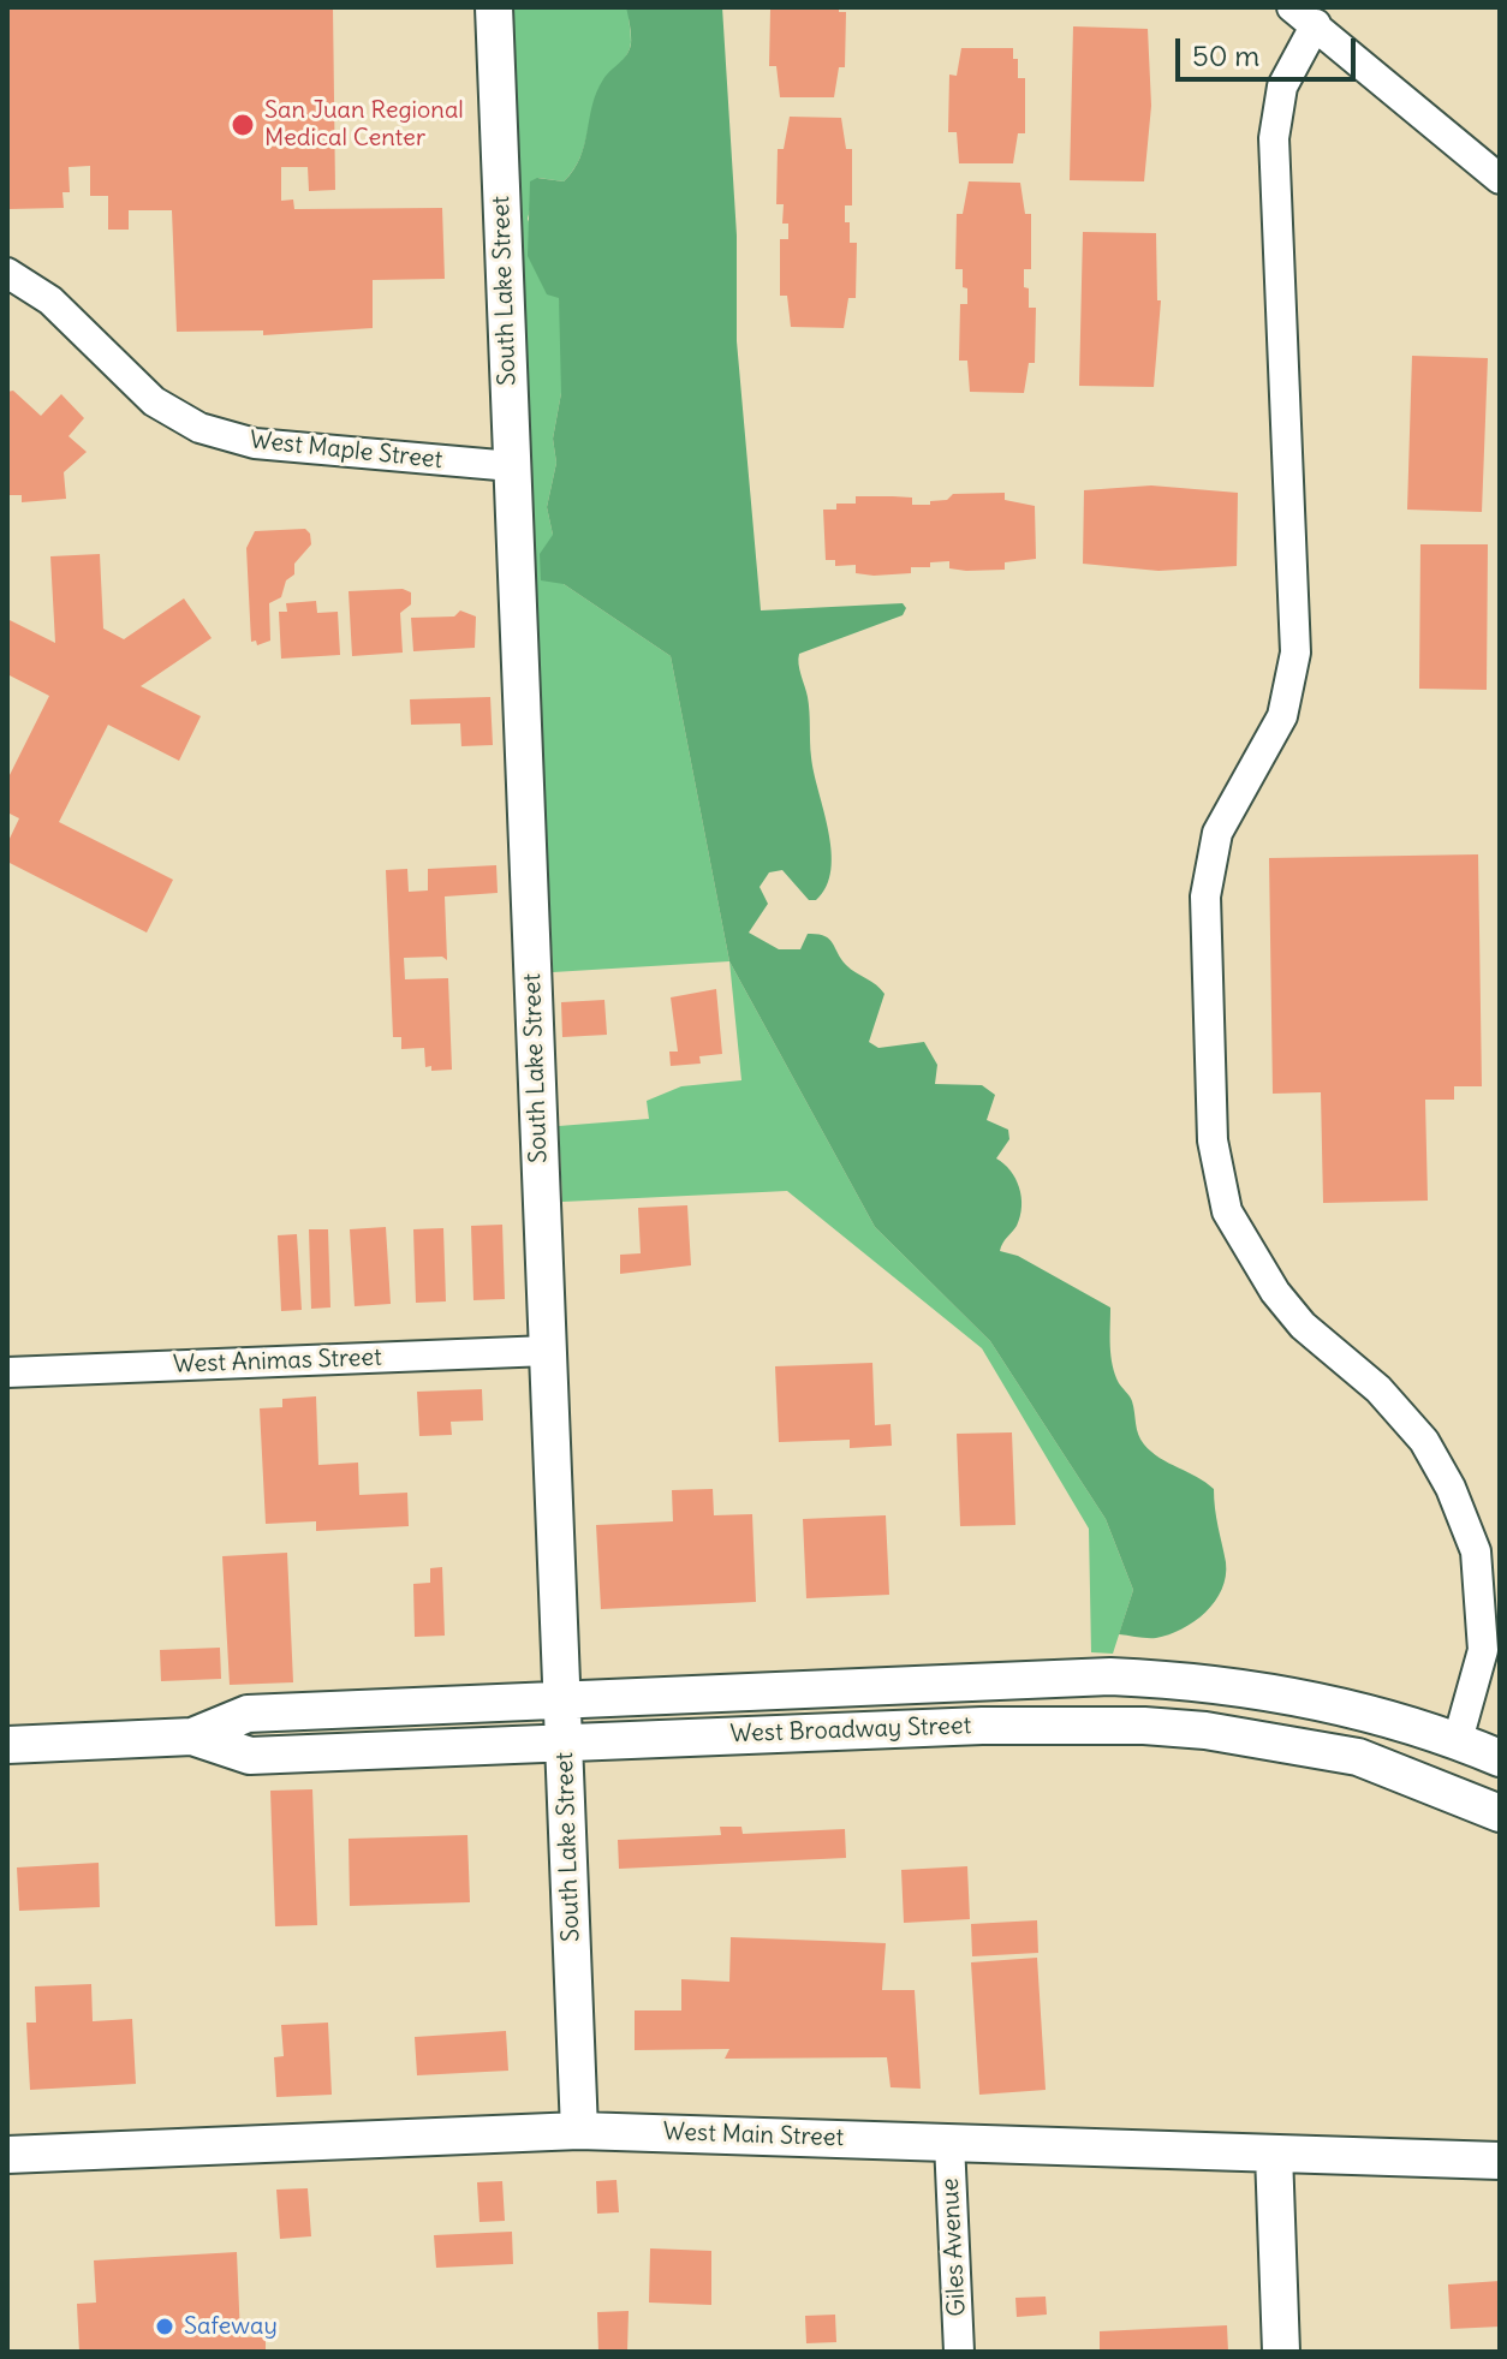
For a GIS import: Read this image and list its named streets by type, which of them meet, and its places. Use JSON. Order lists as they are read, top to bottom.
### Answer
{
  "streets": {
    "main road": ["South Lake Street", "West Broadway Street", "West Main Street"],
    "street": ["West Maple Street", "West Animas Street", "Giles Avenue"]
  },
  "crossings": [
    ["South Lake Street", "West Maple Street"],
    ["South Lake Street", "West Animas Street"],
    ["South Lake Street", "West Broadway Street"],
    ["South Lake Street", "West Main Street"],
    ["West Main Street", "Giles Avenue"]
  ],
  "places": ["San Juan Regional Medical Center", "Safeway"],
  "scale_bar": "50 m"
}
